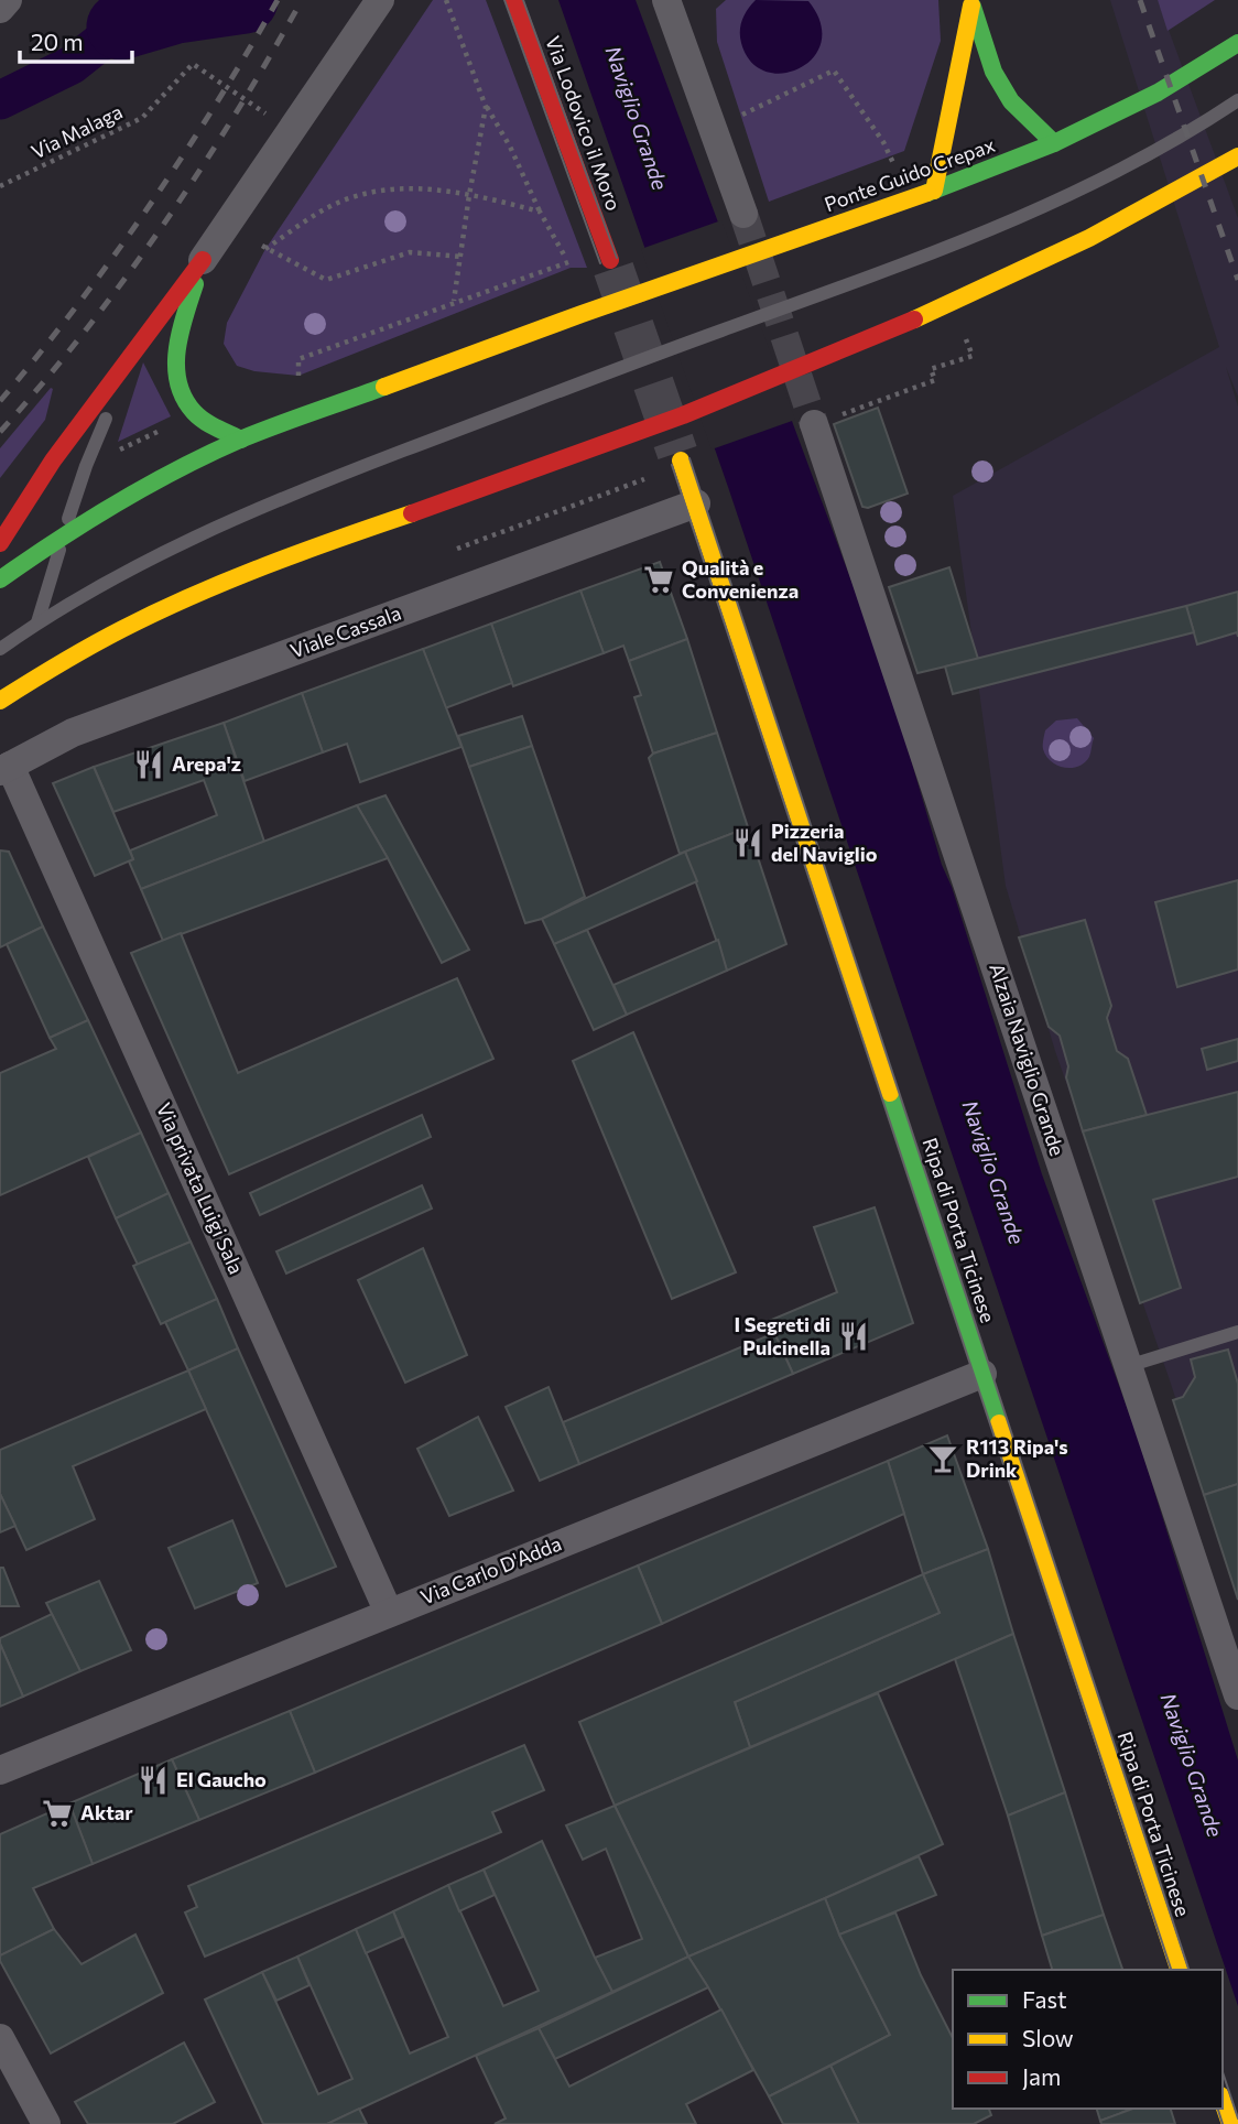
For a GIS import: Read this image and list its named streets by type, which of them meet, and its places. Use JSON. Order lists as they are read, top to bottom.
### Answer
{
  "streets": {
    "main road": ["Via Lodovico il Moro", "Ponte Guido Crepax", "Ripa di Porta Ticinese"],
    "street": [
      "Viale Cassala",
      "Alzaia Naviglio Grande",
      "Via privata Luigi Sala",
      "Via Carlo D'Adda"
    ],
    "path": ["Via Malaga"]
  },
  "crossings": [
    ["Viale Cassala", "Via privata Luigi Sala"],
    ["Viale Cassala", "Ripa di Porta Ticinese"],
    ["Via privata Luigi Sala", "Via Carlo D'Adda"],
    ["Ripa di Porta Ticinese", "Via Carlo D'Adda"]
  ],
  "water": ["Naviglio Grande"],
  "places": {
    "supermarket": ["Qualità e Convenienza", "Aktar"],
    "restaurant": [
      "Arepa'z",
      "Pizzeria del Naviglio",
      "I Segreti di Pulcinella",
      "El Gaucho"
    ],
    "bar": ["R113 Ripa's Drink"]
  },
  "legend": ["Fast", "Slow", "Jam"],
  "scale_bar": "20 m"
}
